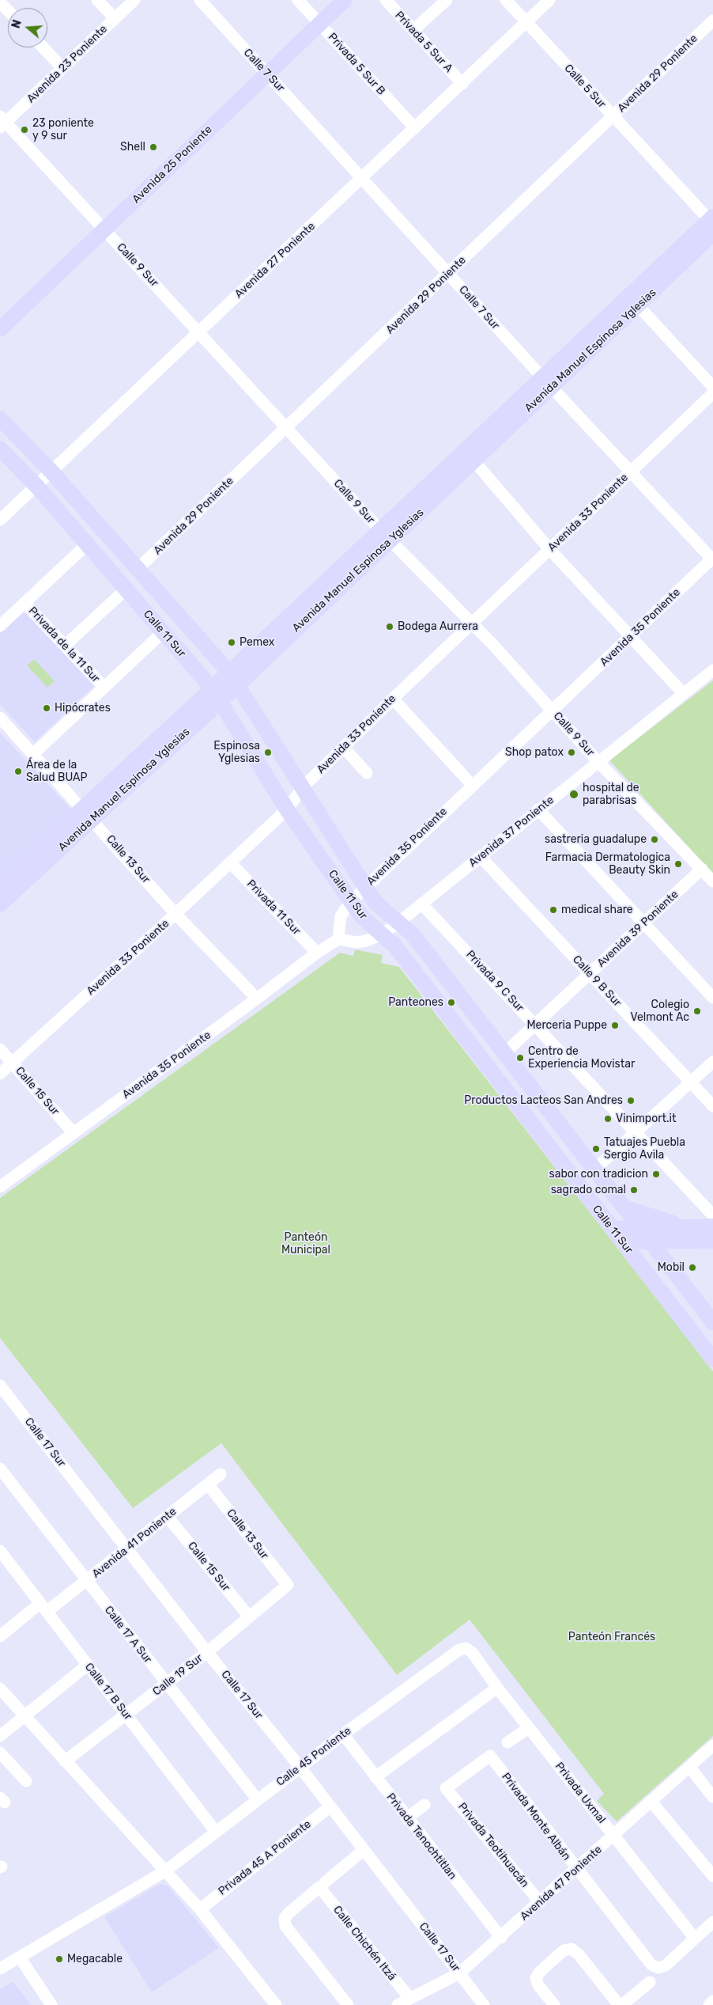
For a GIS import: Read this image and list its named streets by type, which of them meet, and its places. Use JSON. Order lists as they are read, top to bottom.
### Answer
{
  "streets": {
    "main road": ["Avenida 25 Poniente", "Avenida Manuel Espinosa Yglesias", "Calle 11 Sur"],
    "street": [
      "Privada 5 Sur A",
      "Avenida 23 Poniente",
      "Privada 5 Sur B",
      "Calle 7 Sur",
      "Avenida 29 Poniente",
      "Calle 5 Sur",
      "Avenida 27 Poniente",
      "Calle 9 Sur",
      "Avenida 33 Poniente",
      "Avenida 35 Poniente",
      "Privada de la 11 Sur",
      "Avenida 37 Poniente",
      "Calle 13 Sur",
      "Privada 11 Sur",
      "Avenida 39 Poniente",
      "Privada 9 C Sur",
      "Calle 9 B Sur",
      "Calle 15 Sur",
      "Calle 17 Sur",
      "Avenida 41 Poniente",
      "Calle 17 A Sur",
      "Calle 19 Sur",
      "Calle 17 B Sur",
      "Calle 45 Poniente",
      "Privada Uxmal",
      "Privada Monte Albán",
      "Privada Tenochtitlan",
      "Privada Teotihuacán",
      "Privada 45 A Poniente",
      "Avenida 47 Poniente",
      "Calle Chichén Itzá"
    ]
  },
  "crossings": [
    ["Privada 5 Sur A", "Avenida 27 Poniente"],
    ["Avenida 23 Poniente", "Calle 9 Sur"],
    ["Privada 5 Sur B", "Avenida 25 Poniente"],
    ["Privada 5 Sur B", "Avenida 27 Poniente"],
    ["Calle 7 Sur", "Avenida 29 Poniente"],
    ["Calle 7 Sur", "Avenida 25 Poniente"],
    ["Calle 7 Sur", "Avenida 27 Poniente"],
    ["Calle 7 Sur", "Avenida Manuel Espinosa Yglesias"],
    ["Calle 7 Sur", "Avenida 33 Poniente"],
    ["Calle 7 Sur", "Avenida 35 Poniente"],
    ["Avenida 29 Poniente", "Calle 5 Sur"],
    ["Avenida 29 Poniente", "Calle 9 Sur"],
    ["Avenida 29 Poniente", "Calle 11 Sur"],
    ["Calle 5 Sur", "Avenida 27 Poniente"],
    ["Calle 5 Sur", "Avenida Manuel Espinosa Yglesias"],
    ["Avenida 25 Poniente", "Calle 9 Sur"],
    ["Avenida 27 Poniente", "Calle 9 Sur"],
    ["Avenida 27 Poniente", "Calle 11 Sur"],
    ["Calle 9 Sur", "Avenida Manuel Espinosa Yglesias"],
    ["Calle 9 Sur", "Avenida 33 Poniente"],
    ["Calle 9 Sur", "Avenida 35 Poniente"],
    ["Calle 9 Sur", "Avenida 37 Poniente"],
    ["Calle 9 Sur", "Avenida 39 Poniente"],
    ["Avenida Manuel Espinosa Yglesias", "Calle 11 Sur"],
    ["Avenida Manuel Espinosa Yglesias", "Calle 13 Sur"],
    ["Avenida 33 Poniente", "Calle 11 Sur"],
    ["Avenida 33 Poniente", "Calle 13 Sur"],
    ["Avenida 33 Poniente", "Privada 11 Sur"],
    ["Avenida 33 Poniente", "Calle 15 Sur"],
    ["Avenida 35 Poniente", "Calle 11 Sur"],
    ["Avenida 35 Poniente", "Avenida 37 Poniente"],
    ["Avenida 35 Poniente", "Calle 13 Sur"],
    ["Avenida 35 Poniente", "Privada 11 Sur"],
    ["Avenida 35 Poniente", "Calle 15 Sur"],
    ["Calle 11 Sur", "Avenida 37 Poniente"],
    ["Calle 11 Sur", "Avenida 39 Poniente"],
    ["Avenida 37 Poniente", "Privada 9 C Sur"],
    ["Avenida 37 Poniente", "Calle 9 B Sur"],
    ["Calle 13 Sur", "Avenida 41 Poniente"],
    ["Calle 13 Sur", "Calle 19 Sur"],
    ["Avenida 39 Poniente", "Privada 9 C Sur"],
    ["Avenida 39 Poniente", "Calle 9 B Sur"],
    ["Calle 15 Sur", "Avenida 41 Poniente"],
    ["Calle 15 Sur", "Calle 19 Sur"],
    ["Calle 17 Sur", "Avenida 41 Poniente"],
    ["Calle 17 Sur", "Calle 19 Sur"],
    ["Calle 17 Sur", "Calle 45 Poniente"],
    ["Calle 17 Sur", "Privada 45 A Poniente"],
    ["Calle 17 Sur", "Avenida 47 Poniente"],
    ["Avenida 41 Poniente", "Calle 17 A Sur"],
    ["Avenida 41 Poniente", "Calle 17 B Sur"],
    ["Calle 17 A Sur", "Calle 19 Sur"],
    ["Calle 17 A Sur", "Calle 45 Poniente"],
    ["Calle 19 Sur", "Calle 17 B Sur"],
    ["Calle 17 B Sur", "Calle 45 Poniente"],
    ["Calle 45 Poniente", "Privada Uxmal"],
    ["Calle 45 Poniente", "Privada Tenochtitlan"],
    ["Privada Uxmal", "Privada Monte Albán"],
    ["Privada Uxmal", "Avenida 47 Poniente"],
    ["Privada Monte Albán", "Privada Teotihuacán"],
    ["Privada Monte Albán", "Avenida 47 Poniente"],
    ["Privada Tenochtitlan", "Avenida 47 Poniente"],
    ["Privada Teotihuacán", "Avenida 47 Poniente"],
    ["Avenida 47 Poniente", "Calle Chichén Itzá"]
  ],
  "parks": ["Panteón Municipal", "Panteón Francés"],
  "places": [
    "23 poniente y 9 sur",
    "Shell",
    "Bodega Aurrera",
    "Pemex",
    "Hipócrates",
    "Espinosa Yglesias",
    "Shop patox",
    "Área de la Salud BUAP",
    "hospital de parabrisas",
    "sastreria guadalupe",
    "Farmacia Dermatologica Beauty Skin",
    "medical share",
    "Panteones",
    "Colegio Velmont Ac",
    "Merceria Puppe",
    "Centro de Experiencia Movistar",
    "Productos Lacteos San Andres",
    "Vinimport.it",
    "Tatuajes Puebla Sergio Avila",
    "sabor con tradicion",
    "sagrado comal",
    "Mobil",
    "Megacable"
  ],
  "north": "left"
}
